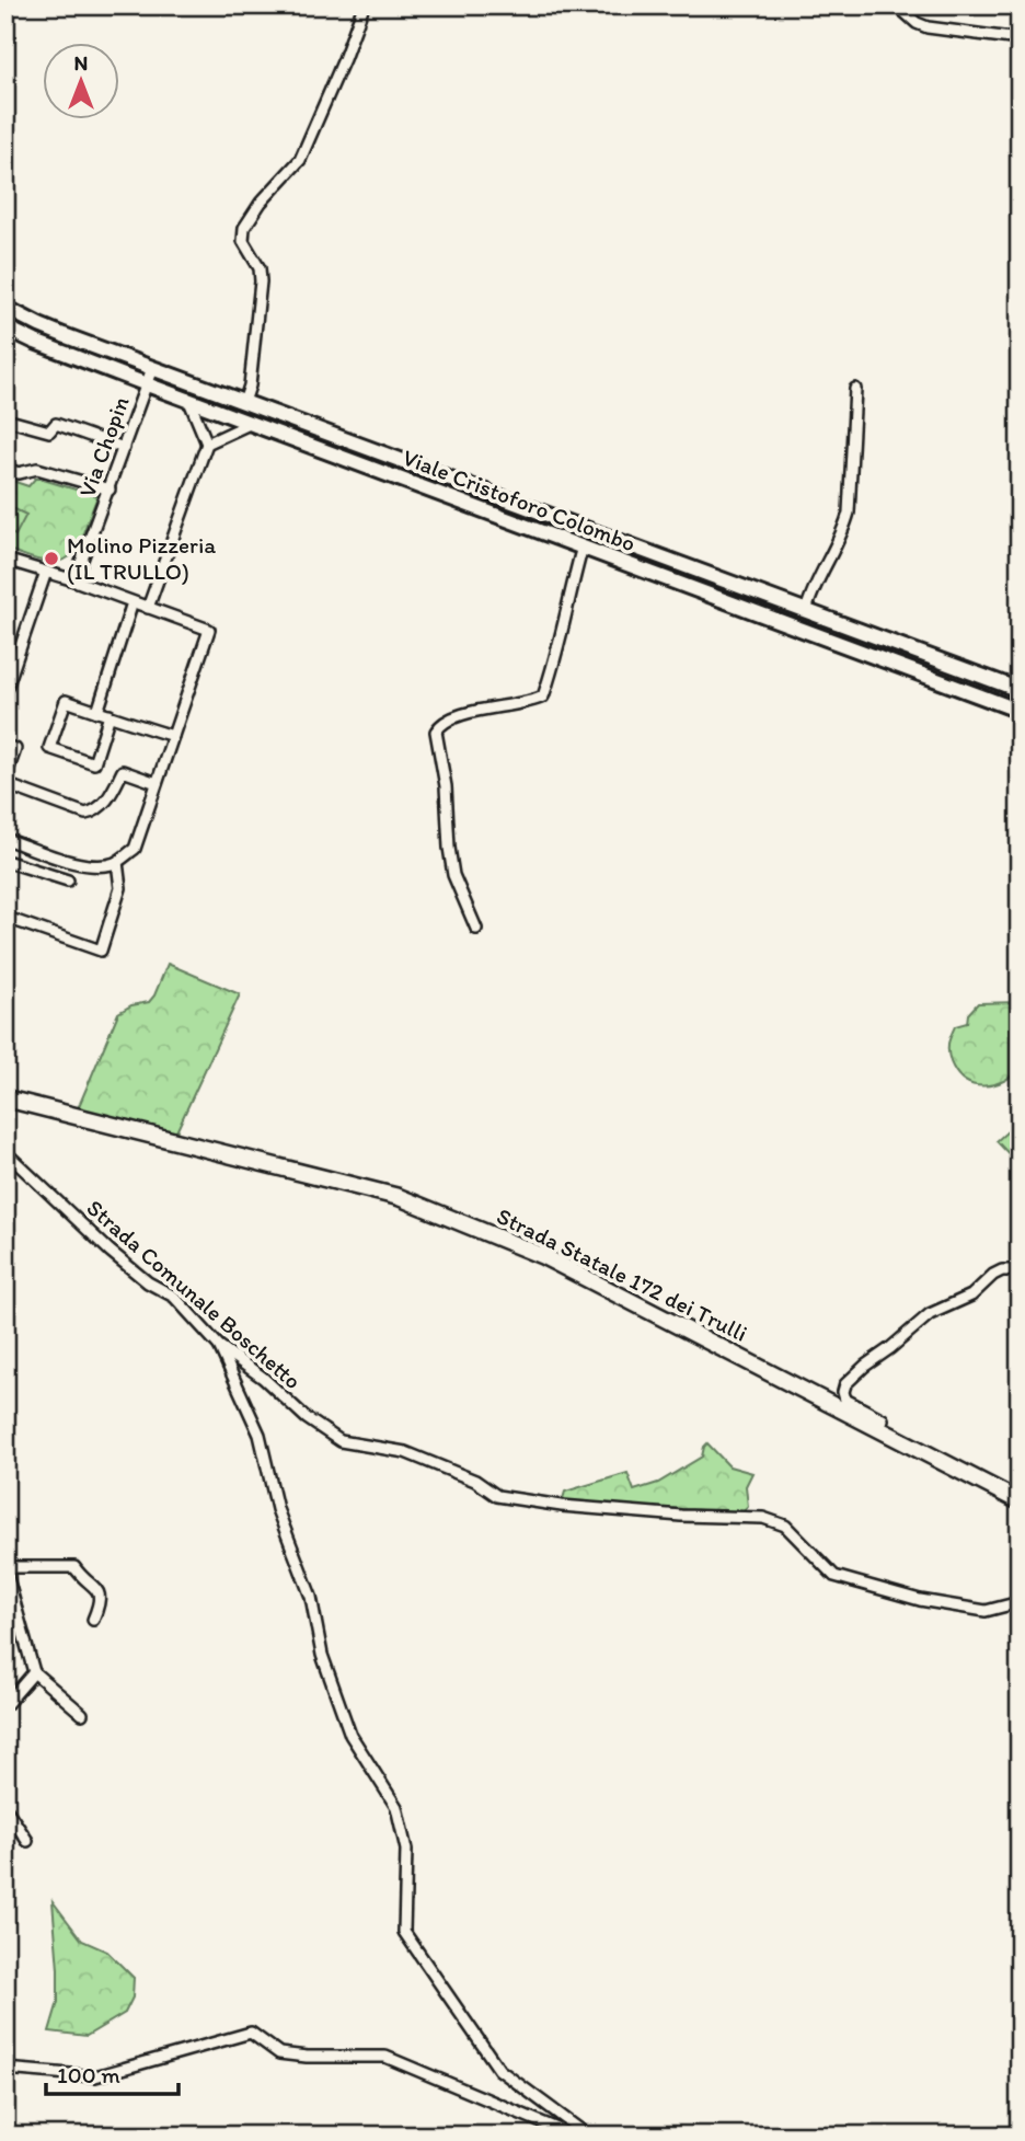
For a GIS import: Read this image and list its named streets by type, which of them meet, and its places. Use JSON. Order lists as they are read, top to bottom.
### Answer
{
  "streets": {
    "main road": ["Viale Cristoforo Colombo", "Strada Statale 172 dei Trulli"],
    "street": ["Via Chopin", "Strada Comunale Boschetto"]
  },
  "crossings": [
    ["Via Chopin", "Viale Cristoforo Colombo"]
  ],
  "places": ["Molino Pizzeria (IL TRULLO)"],
  "scale_bar": "100 m",
  "north": "top"
}
